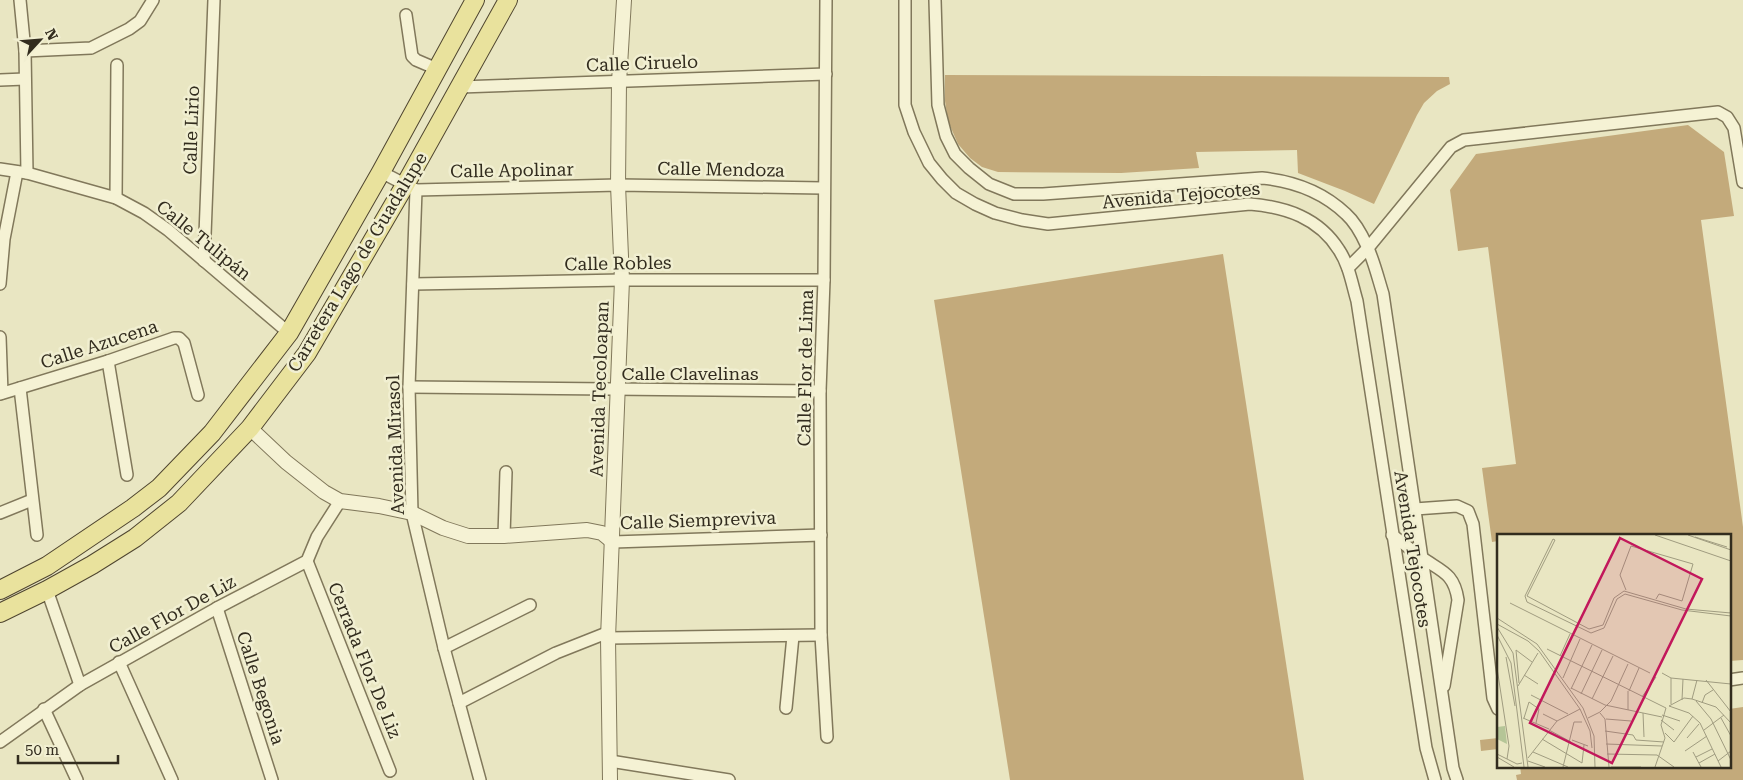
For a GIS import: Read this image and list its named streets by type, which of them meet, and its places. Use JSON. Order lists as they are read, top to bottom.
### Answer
{
  "streets": {
    "main road": ["Carretera Lago de Guadalupe"],
    "street": [
      "Calle Ciruelo",
      "Calle Lirio",
      "Calle Mendoza",
      "Calle Apolinar",
      "Avenida Tejocotes",
      "Calle Tulipán",
      "Calle Robles",
      "Calle Azucena",
      "Calle Flor de Lima",
      "Calle Clavelinas",
      "Avenida Tecoloapan",
      "Avenida Mirasol",
      "Calle Siempreviva",
      "Calle Flor De Liz",
      "Cerrada Flor De Liz",
      "Calle Begonia"
    ]
  },
  "crossings": [
    ["Calle Ciruelo", "Carretera Lago de Guadalupe"],
    ["Calle Ciruelo", "Calle Flor de Lima"],
    ["Calle Ciruelo", "Avenida Tecoloapan"],
    ["Calle Lirio", "Calle Tulipán"],
    ["Calle Mendoza", "Calle Apolinar"],
    ["Calle Mendoza", "Calle Flor de Lima"],
    ["Calle Mendoza", "Avenida Tecoloapan"],
    ["Calle Apolinar", "Carretera Lago de Guadalupe"],
    ["Calle Apolinar", "Avenida Tecoloapan"],
    ["Calle Apolinar", "Avenida Mirasol"],
    ["Calle Tulipán", "Carretera Lago de Guadalupe"],
    ["Carretera Lago de Guadalupe", "Avenida Mirasol"],
    ["Carretera Lago de Guadalupe", "Calle Siempreviva"],
    ["Calle Robles", "Calle Flor de Lima"],
    ["Calle Robles", "Avenida Tecoloapan"],
    ["Calle Robles", "Avenida Mirasol"],
    ["Calle Flor de Lima", "Calle Clavelinas"],
    ["Calle Flor de Lima", "Calle Siempreviva"],
    ["Calle Clavelinas", "Avenida Tecoloapan"],
    ["Calle Clavelinas", "Avenida Mirasol"],
    ["Avenida Tecoloapan", "Calle Siempreviva"],
    ["Avenida Mirasol", "Calle Siempreviva"],
    ["Calle Flor De Liz", "Cerrada Flor De Liz"],
    ["Calle Flor De Liz", "Calle Begonia"]
  ],
  "scale_bar": "50 m",
  "north": "top right"
}
